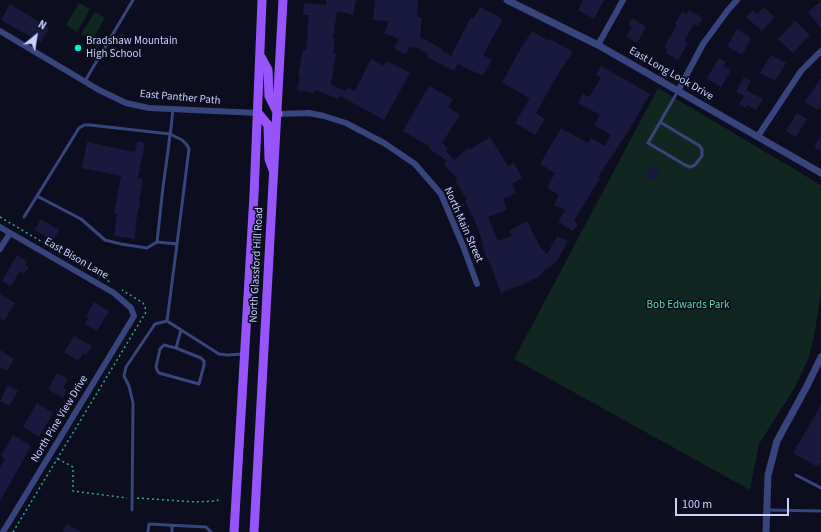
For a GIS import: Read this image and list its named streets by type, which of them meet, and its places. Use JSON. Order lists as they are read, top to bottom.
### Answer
{
  "streets": {
    "main road": ["North Glassford Hill Road"],
    "street": [
      "East Long Look Drive",
      "East Panther Path",
      "North Main Street",
      "East Bison Lane",
      "North Pine View Drive"
    ]
  },
  "crossings": [
    ["East Panther Path", "North Glassford Hill Road"],
    ["North Main Street", "North Glassford Hill Road"],
    ["East Bison Lane", "North Pine View Drive"]
  ],
  "parks": ["Bob Edwards Park"],
  "places": ["Bradshaw Mountain High School"],
  "scale_bar": "100 m",
  "north": "top right"
}
